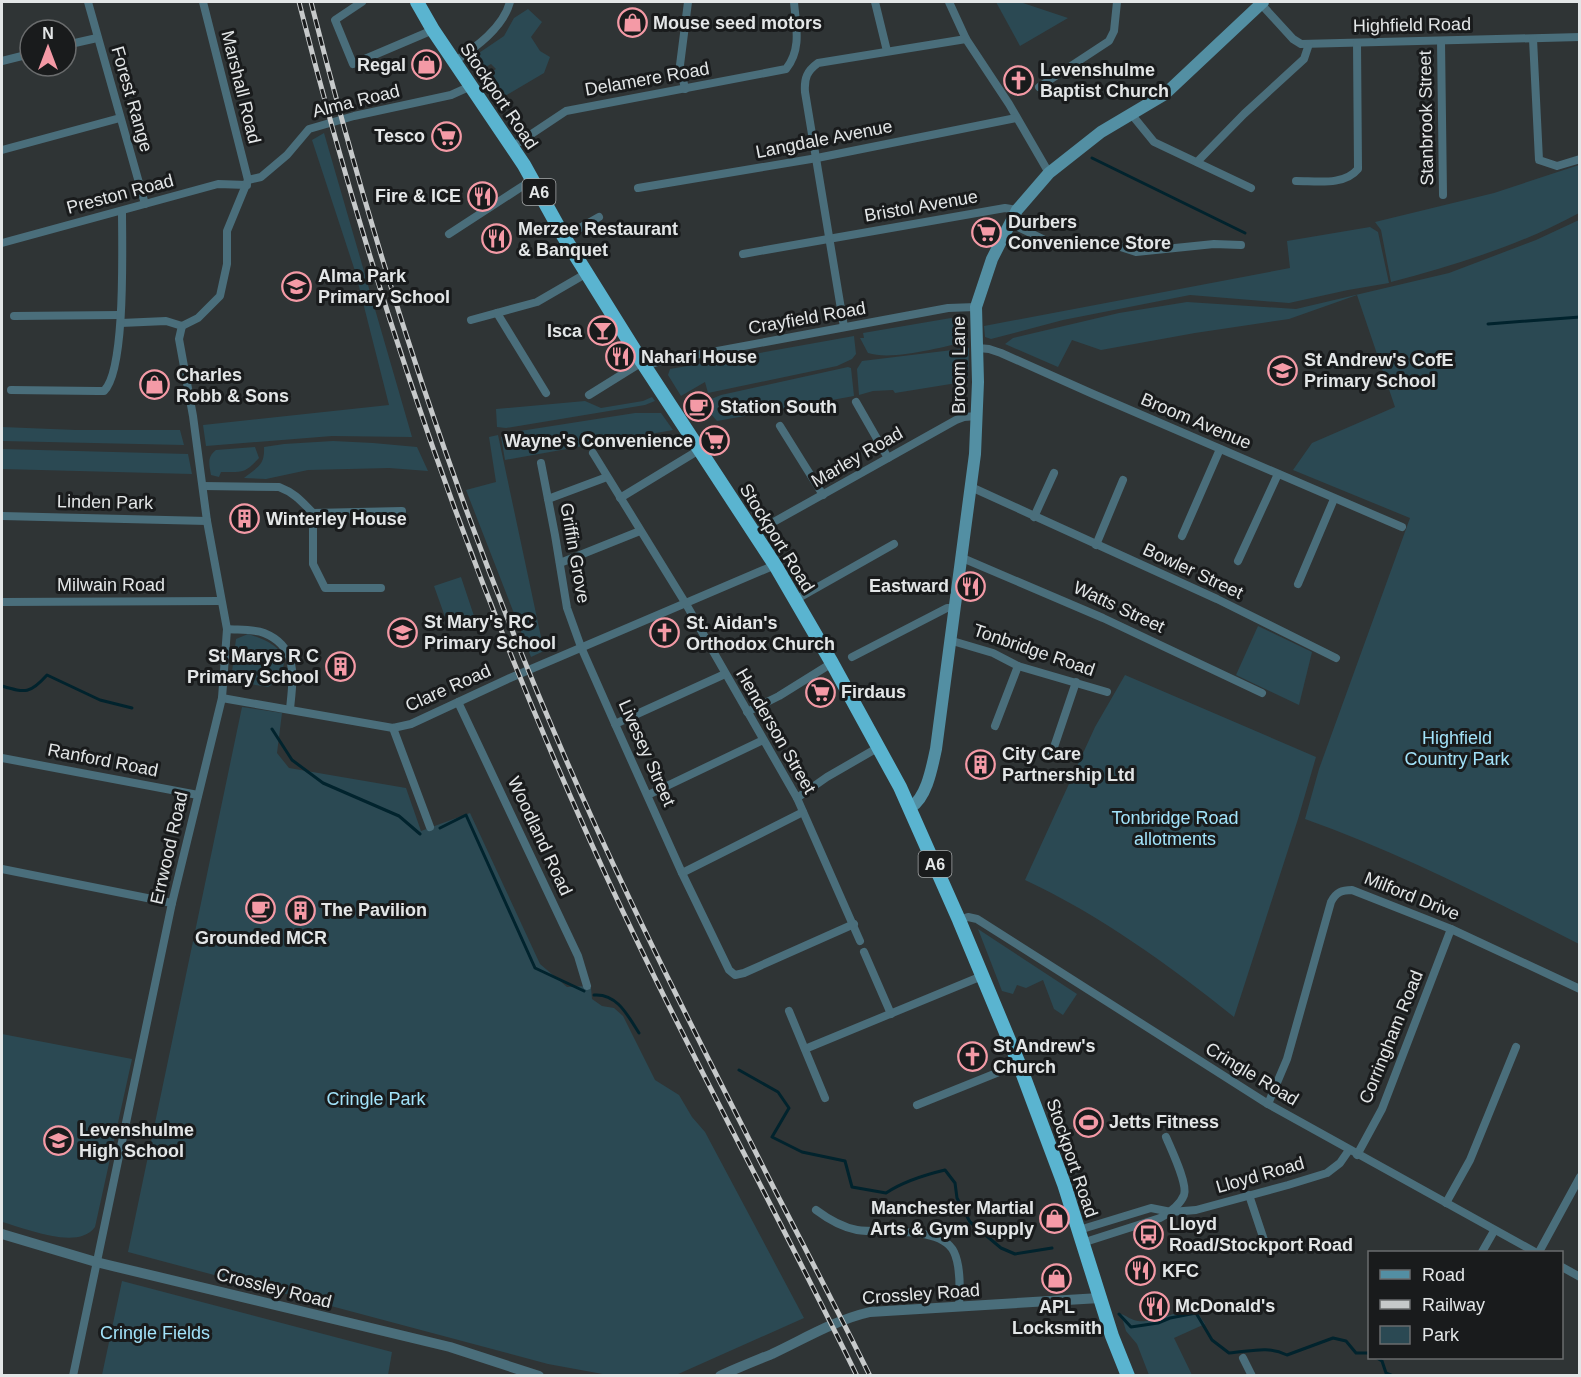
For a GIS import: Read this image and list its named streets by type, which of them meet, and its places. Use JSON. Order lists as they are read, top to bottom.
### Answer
{
  "streets": {
    "highway": ["Stockport Road", "A6"],
    "main road": ["Broom Lane"],
    "street": [
      "Highfield Road",
      "Delamere Road",
      "Marshall Road",
      "Forest Range",
      "Alma Road",
      "Stanbrook Street",
      "Langdale Avenue",
      "Preston Road",
      "Bristol Avenue",
      "Crayfield Road",
      "Broom Avenue",
      "Marley Road",
      "Linden Park",
      "Griffin Grove",
      "Bowler Street",
      "Milwain Road",
      "Watts Street",
      "Tonbridge Road",
      "Clare Road",
      "Henderson Street",
      "Livesey Street",
      "Ranford Road",
      "Woodland Road",
      "Errwood Road",
      "Milford Drive",
      "Corringham Road",
      "Cringle Road",
      "Lloyd Road",
      "Crossley Road"
    ]
  },
  "crossings": [
    ["Highfield Road", "Stanbrook Street"],
    ["Delamere Road", "Stockport Road"],
    ["Marshall Road", "Alma Road"],
    ["Marshall Road", "Preston Road"],
    ["Stockport Road", "Alma Road"],
    ["Stockport Road", "A6"],
    ["Stockport Road", "Crayfield Road"],
    ["Stockport Road", "Broom Lane"],
    ["Stockport Road", "Marley Road"],
    ["Stockport Road", "Clare Road"],
    ["Stockport Road", "Cringle Road"],
    ["Stockport Road", "Lloyd Road"],
    ["Stockport Road", "Crossley Road"],
    ["Forest Range", "Preston Road"],
    ["Alma Road", "Preston Road"],
    ["A6", "Crossley Road"],
    ["Bristol Avenue", "Broom Lane"],
    ["Crayfield Road", "Broom Lane"],
    ["Broom Lane", "Broom Avenue"],
    ["Broom Lane", "Marley Road"],
    ["Broom Lane", "Bowler Street"],
    ["Broom Lane", "Watts Street"],
    ["Broom Lane", "Tonbridge Road"],
    ["Linden Park", "Errwood Road"],
    ["Griffin Grove", "Clare Road"],
    ["Griffin Grove", "Livesey Street"],
    ["Milwain Road", "Errwood Road"],
    ["Clare Road", "Henderson Street"],
    ["Clare Road", "Livesey Street"],
    ["Clare Road", "Woodland Road"],
    ["Clare Road", "Errwood Road"],
    ["Henderson Street", "Livesey Street"],
    ["Ranford Road", "Errwood Road"],
    ["Errwood Road", "Crossley Road"],
    ["Milford Drive", "Corringham Road"],
    ["Milford Drive", "Cringle Road"],
    ["Corringham Road", "Cringle Road"],
    ["Corringham Road", "Lloyd Road"],
    ["Cringle Road", "Lloyd Road"]
  ],
  "parks": [
    "Highfield Country Park",
    "Tonbridge Road allotments",
    "Cringle Park",
    "Cringle Fields"
  ],
  "places": {
    "shop": [
      "Mouse seed motors",
      "Regal",
      "Charles Robb & Sons",
      "Manchester Martial Arts & Gym Supply",
      "APL Locksmith"
    ],
    "church": ["Levenshulme Baptist Church", "St. Aidan's Orthodox Church", "St Andrew's Church"],
    "supermarket": [
      "Tesco",
      "Durbers Convenience Store",
      "Wayne's Convenience",
      "Firdaus"
    ],
    "restaurant": [
      "Fire & ICE",
      "Merzee Restaurant & Banquet",
      "Nahari House",
      "Eastward",
      "KFC",
      "McDonald's"
    ],
    "school or university": [
      "Alma Park Primary School",
      "St Andrew's CofE Primary School",
      "St Mary's RC Primary School",
      "Levenshulme High School"
    ],
    "bar": ["Isca"],
    "cafe": ["Station South", "Grounded MCR"],
    "building": [
      "Winterley House",
      "St Marys R C Primary School",
      "City Care Partnership Ltd",
      "The Pavilion"
    ],
    "sports": ["Jetts Fitness"],
    "bus stop": ["Lloyd Road/Stockport Road"]
  },
  "legend": ["Road", "Railway", "Park"],
  "north": "top"
}
